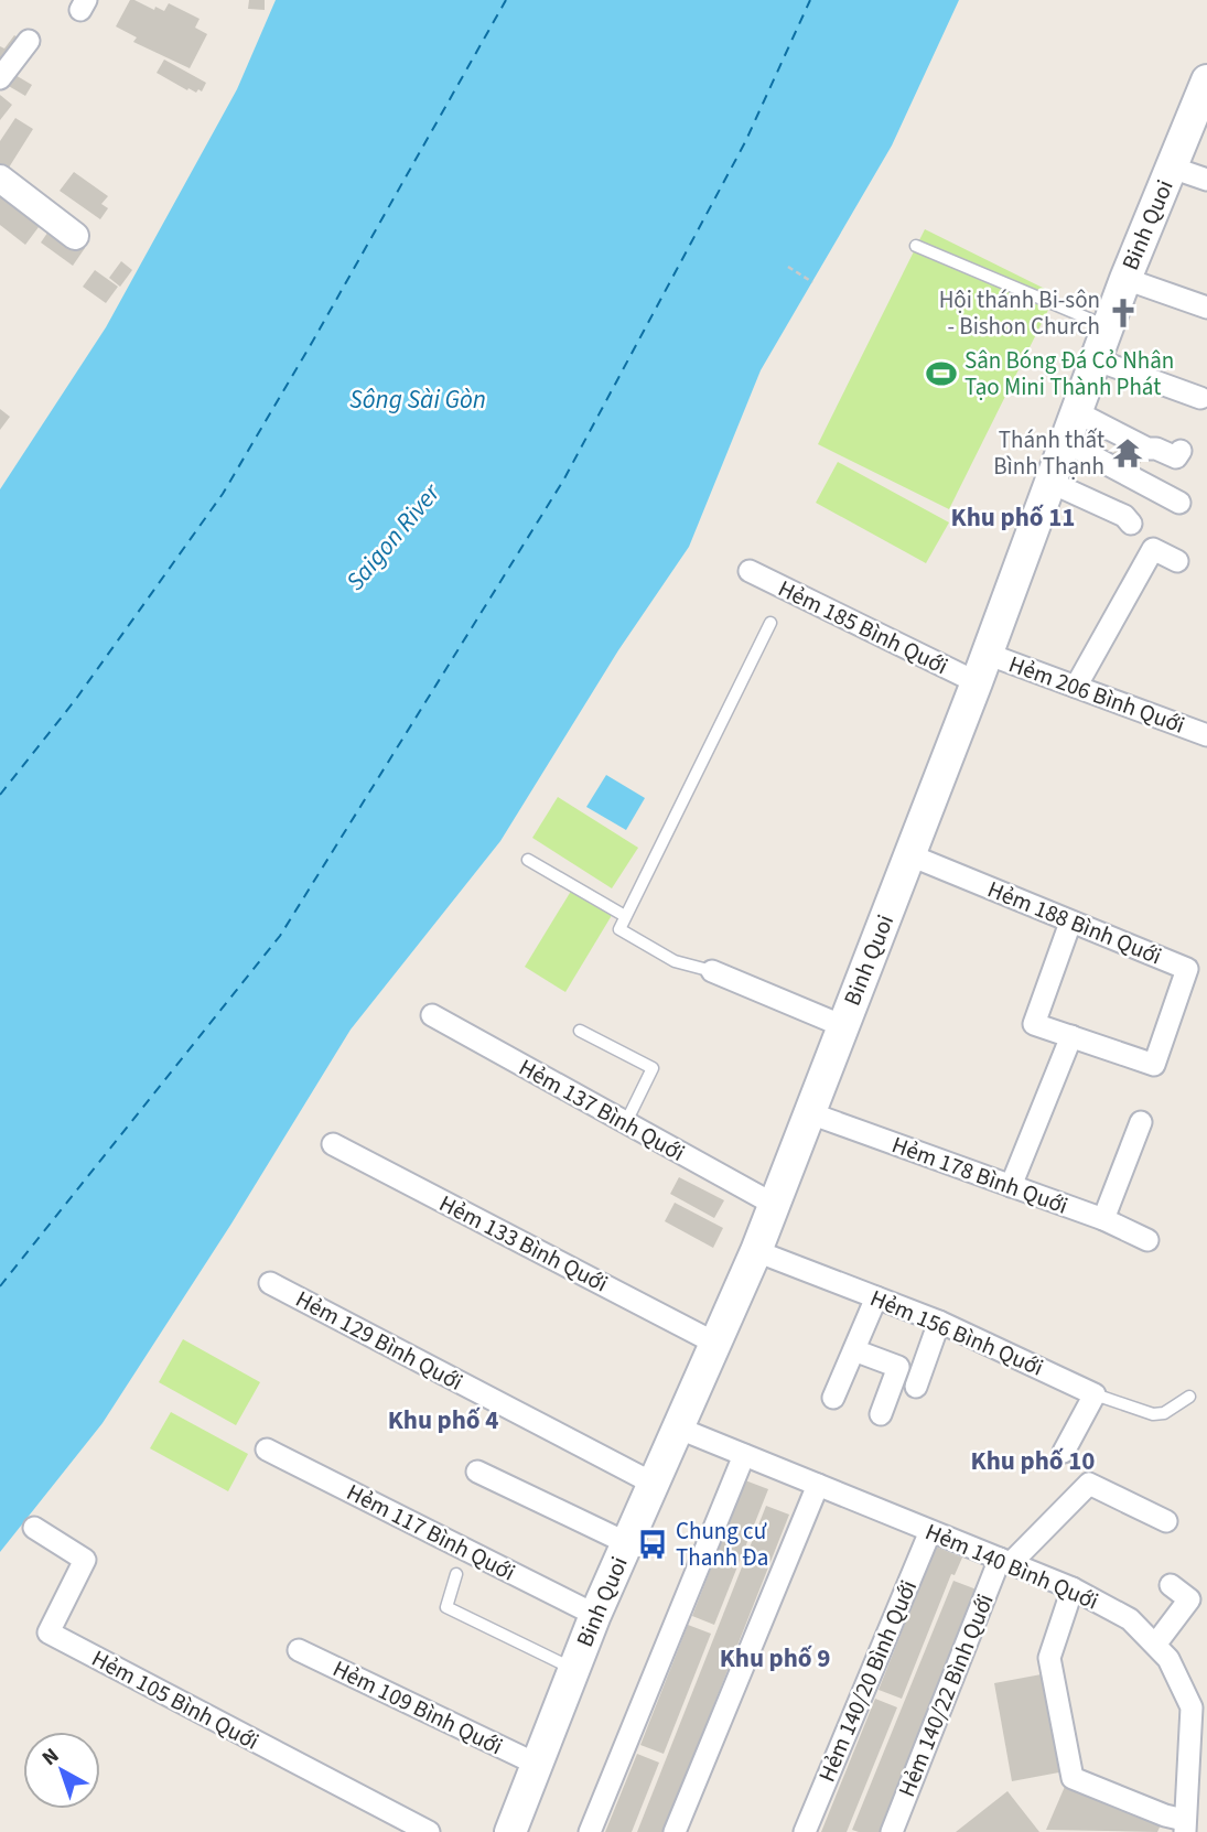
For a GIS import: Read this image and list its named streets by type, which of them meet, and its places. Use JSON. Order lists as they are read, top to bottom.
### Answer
{
  "streets": {
    "main road": ["Binh Quoi"],
    "street": [
      "Hẻm 185 Bình Quới",
      "Hẻm 206 Bình Quới",
      "Hẻm 188 Bình Quới",
      "Hẻm 137 Bình Quới",
      "Hẻm 178 Bình Quới",
      "Hẻm 133 Bình Quới",
      "Hẻm 156 Bình Quới",
      "Hẻm 129 Bình Quới",
      "Hẻm 117 Bình Quới",
      "Hẻm 140 Bình Quới",
      "Hẻm 140/20 Bình Quới",
      "Hẻm 140/22 Bình Quới",
      "Hẻm 105 Bình Quới",
      "Hẻm 109 Bình Quới"
    ]
  },
  "crossings": [
    ["Binh Quoi", "Hẻm 185 Bình Quới"],
    ["Binh Quoi", "Hẻm 206 Bình Quới"],
    ["Binh Quoi", "Hẻm 188 Bình Quới"],
    ["Binh Quoi", "Hẻm 137 Bình Quới"],
    ["Binh Quoi", "Hẻm 178 Bình Quới"],
    ["Binh Quoi", "Hẻm 133 Bình Quới"],
    ["Binh Quoi", "Hẻm 156 Bình Quới"],
    ["Binh Quoi", "Hẻm 129 Bình Quới"],
    ["Binh Quoi", "Hẻm 117 Bình Quới"],
    ["Binh Quoi", "Hẻm 140 Bình Quới"],
    ["Binh Quoi", "Hẻm 109 Bình Quới"],
    ["Hẻm 140 Bình Quới", "Hẻm 140/20 Bình Quới"],
    ["Hẻm 140 Bình Quới", "Hẻm 140/22 Bình Quới"]
  ],
  "districts": [
    "Khu phố 11",
    "Khu phố 4",
    "Khu phố 10",
    "Khu phố 9"
  ],
  "water": ["Sông Sài Gòn", "Saigon River"],
  "places": {
    "church": ["Hội thánh Bi-sôn - Bishon Church"],
    "sports": ["Sân Bóng Đá Cỏ Nhân Tạo Mini Thành Phát"],
    "temple": ["Thánh thất Bình Thạnh"],
    "bus stop": ["Chung cư Thanh Đa"]
  },
  "north": "top left"
}
